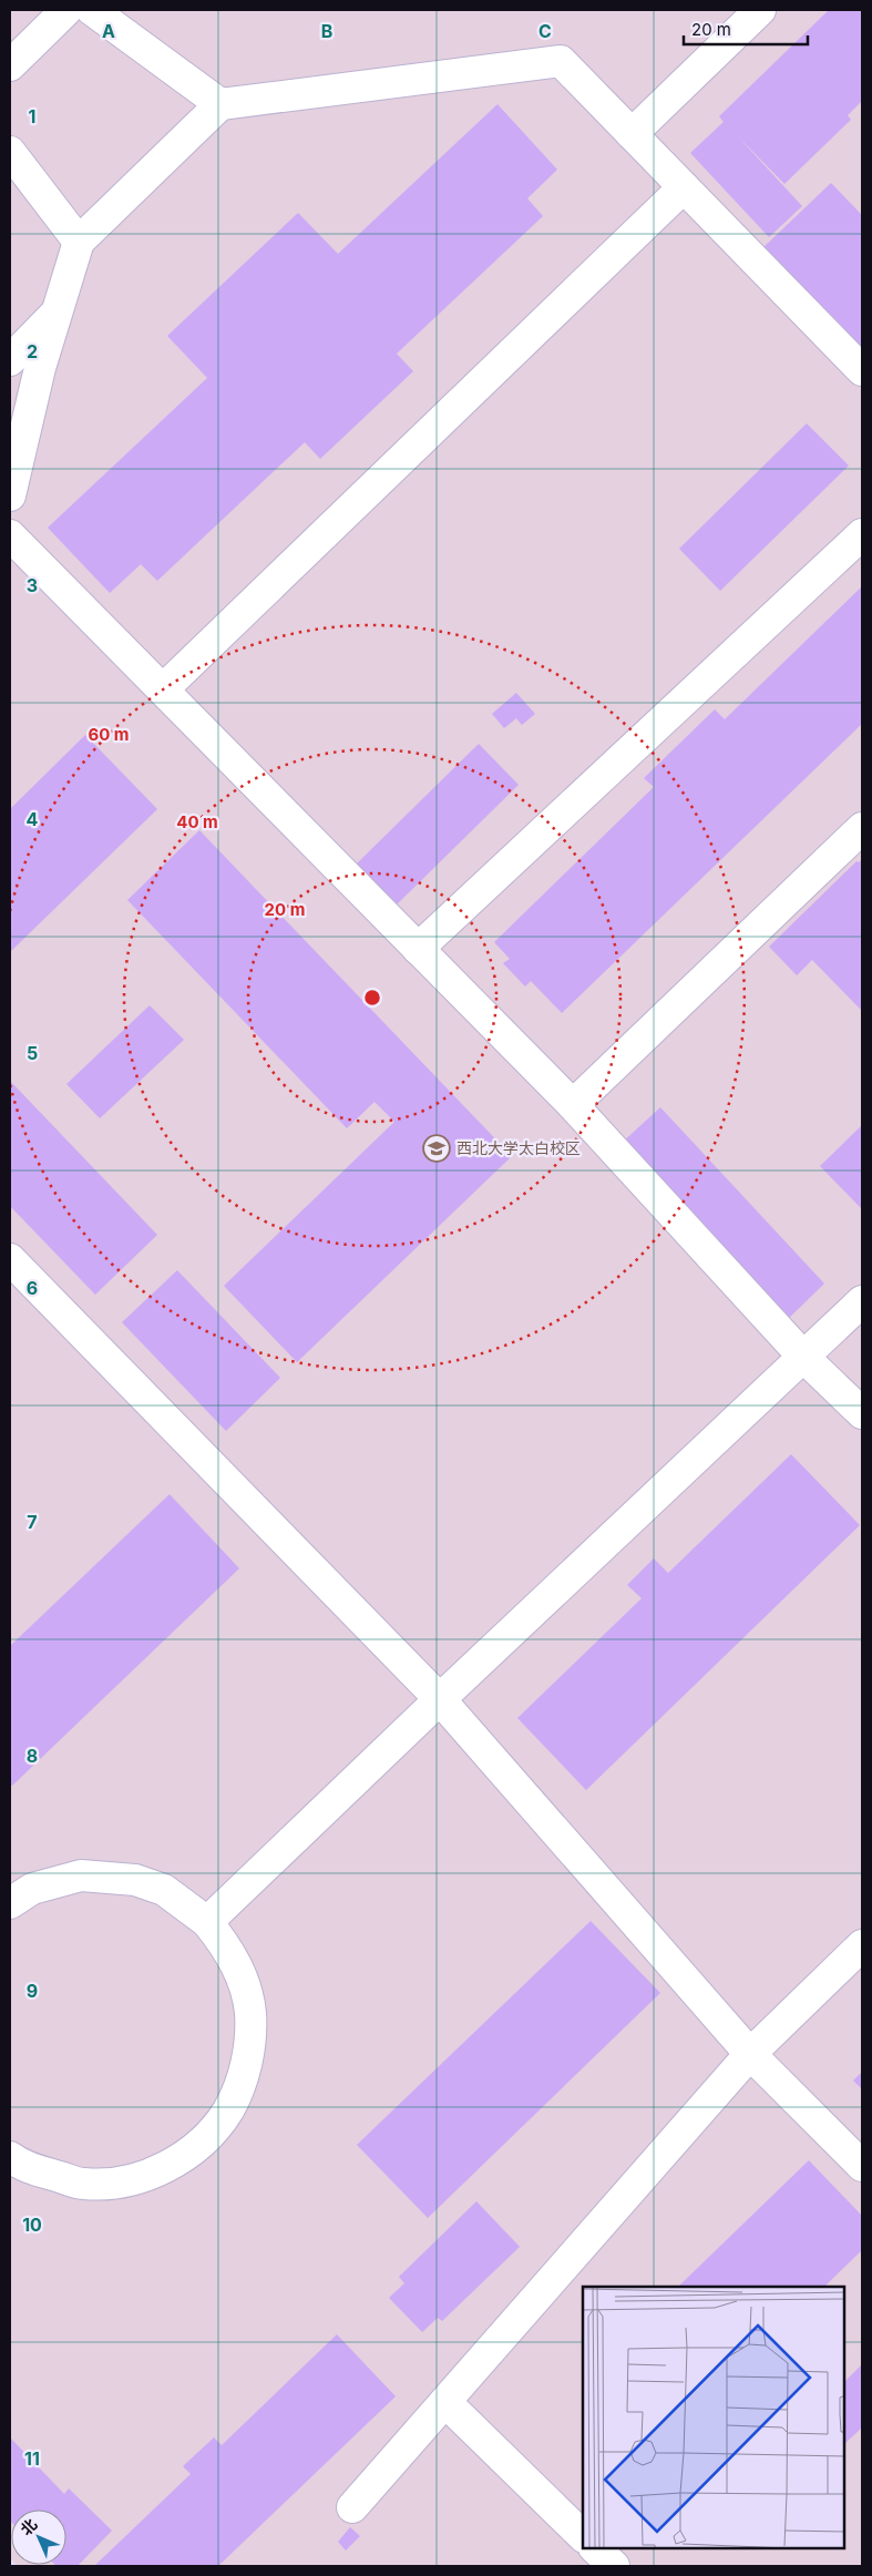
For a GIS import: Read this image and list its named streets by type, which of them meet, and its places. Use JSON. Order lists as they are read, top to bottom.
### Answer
{
  "places": {
    "school or university": ["西北大学太白校区"]
  },
  "scale_bar": "20 m",
  "north": "top left",
  "grid": {
    "columns": ["A", "B", "C"],
    "rows": [
      "1",
      "2",
      "3",
      "4",
      "5",
      "6",
      "7",
      "8",
      "9",
      "10",
      "11"
    ]
  },
  "rings": ["60 m", "40 m", "20 m"]
}
